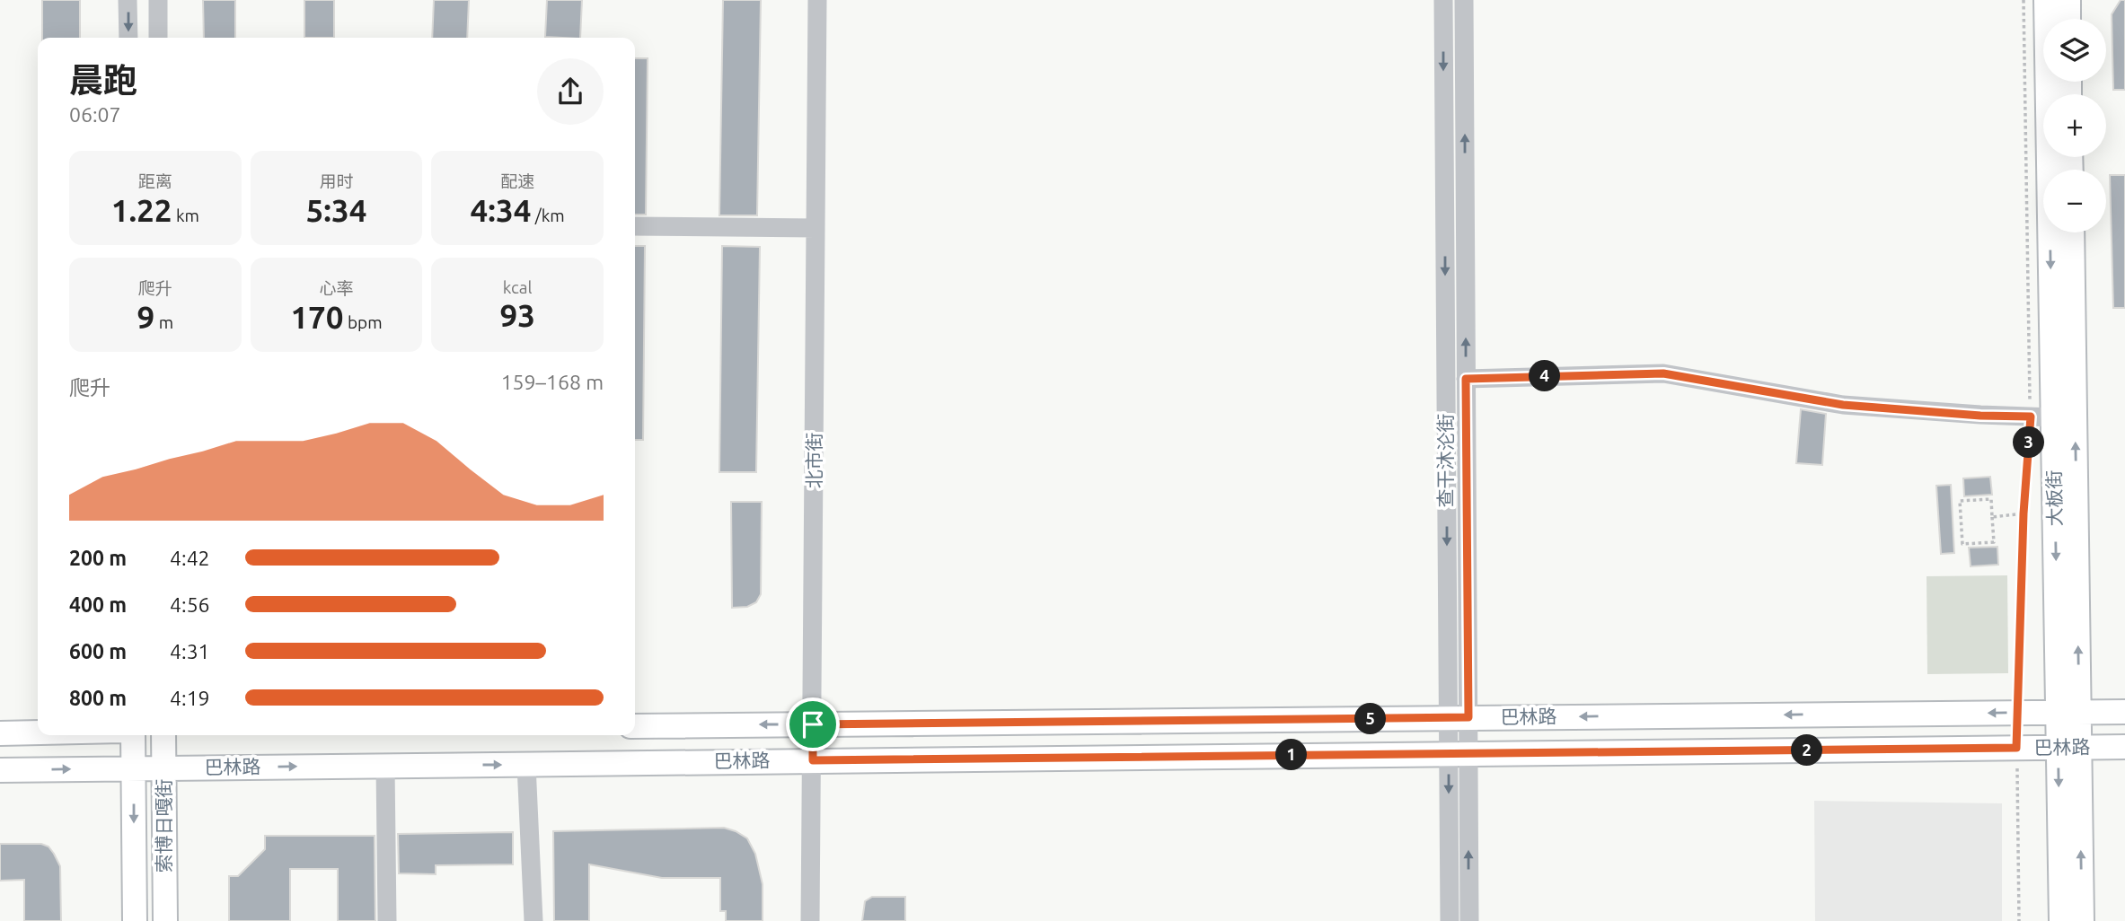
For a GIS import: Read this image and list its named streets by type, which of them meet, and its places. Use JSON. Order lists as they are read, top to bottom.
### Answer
{
  "streets": {
    "main road": ["大板街", "巴林路", "索博日嘎街"],
    "street": ["北市街", "查干沐沦街"]
  },
  "crossings": [
    ["北市街", "巴林路"],
    ["查干沐沦街", "巴林路"],
    ["大板街", "巴林路"],
    ["巴林路", "索博日嘎街"]
  ],
  "page": {
    "map_buttons": ["+", "−"],
    "heading": ["晨跑", "06:07"],
    "stats": [
      ["距离", "1.22 km"],
      ["用时", "5:34"],
      ["配速", "4:34 /km"],
      ["爬升", "9 m"],
      ["心率", "170 bpm"],
      ["kcal", "93"]
    ],
    "chart": ["爬升", "159–168 m"],
    "pins": [
      "4",
      "3",
      "5",
      "2",
      "1"
    ],
    "list": [
      {
        "name": "200 m",
        "note": "4:42"
      },
      {
        "name": "400 m",
        "note": "4:56"
      },
      {
        "name": "600 m",
        "note": "4:31"
      },
      {
        "name": "800 m",
        "note": "4:19"
      }
    ]
  }
}
